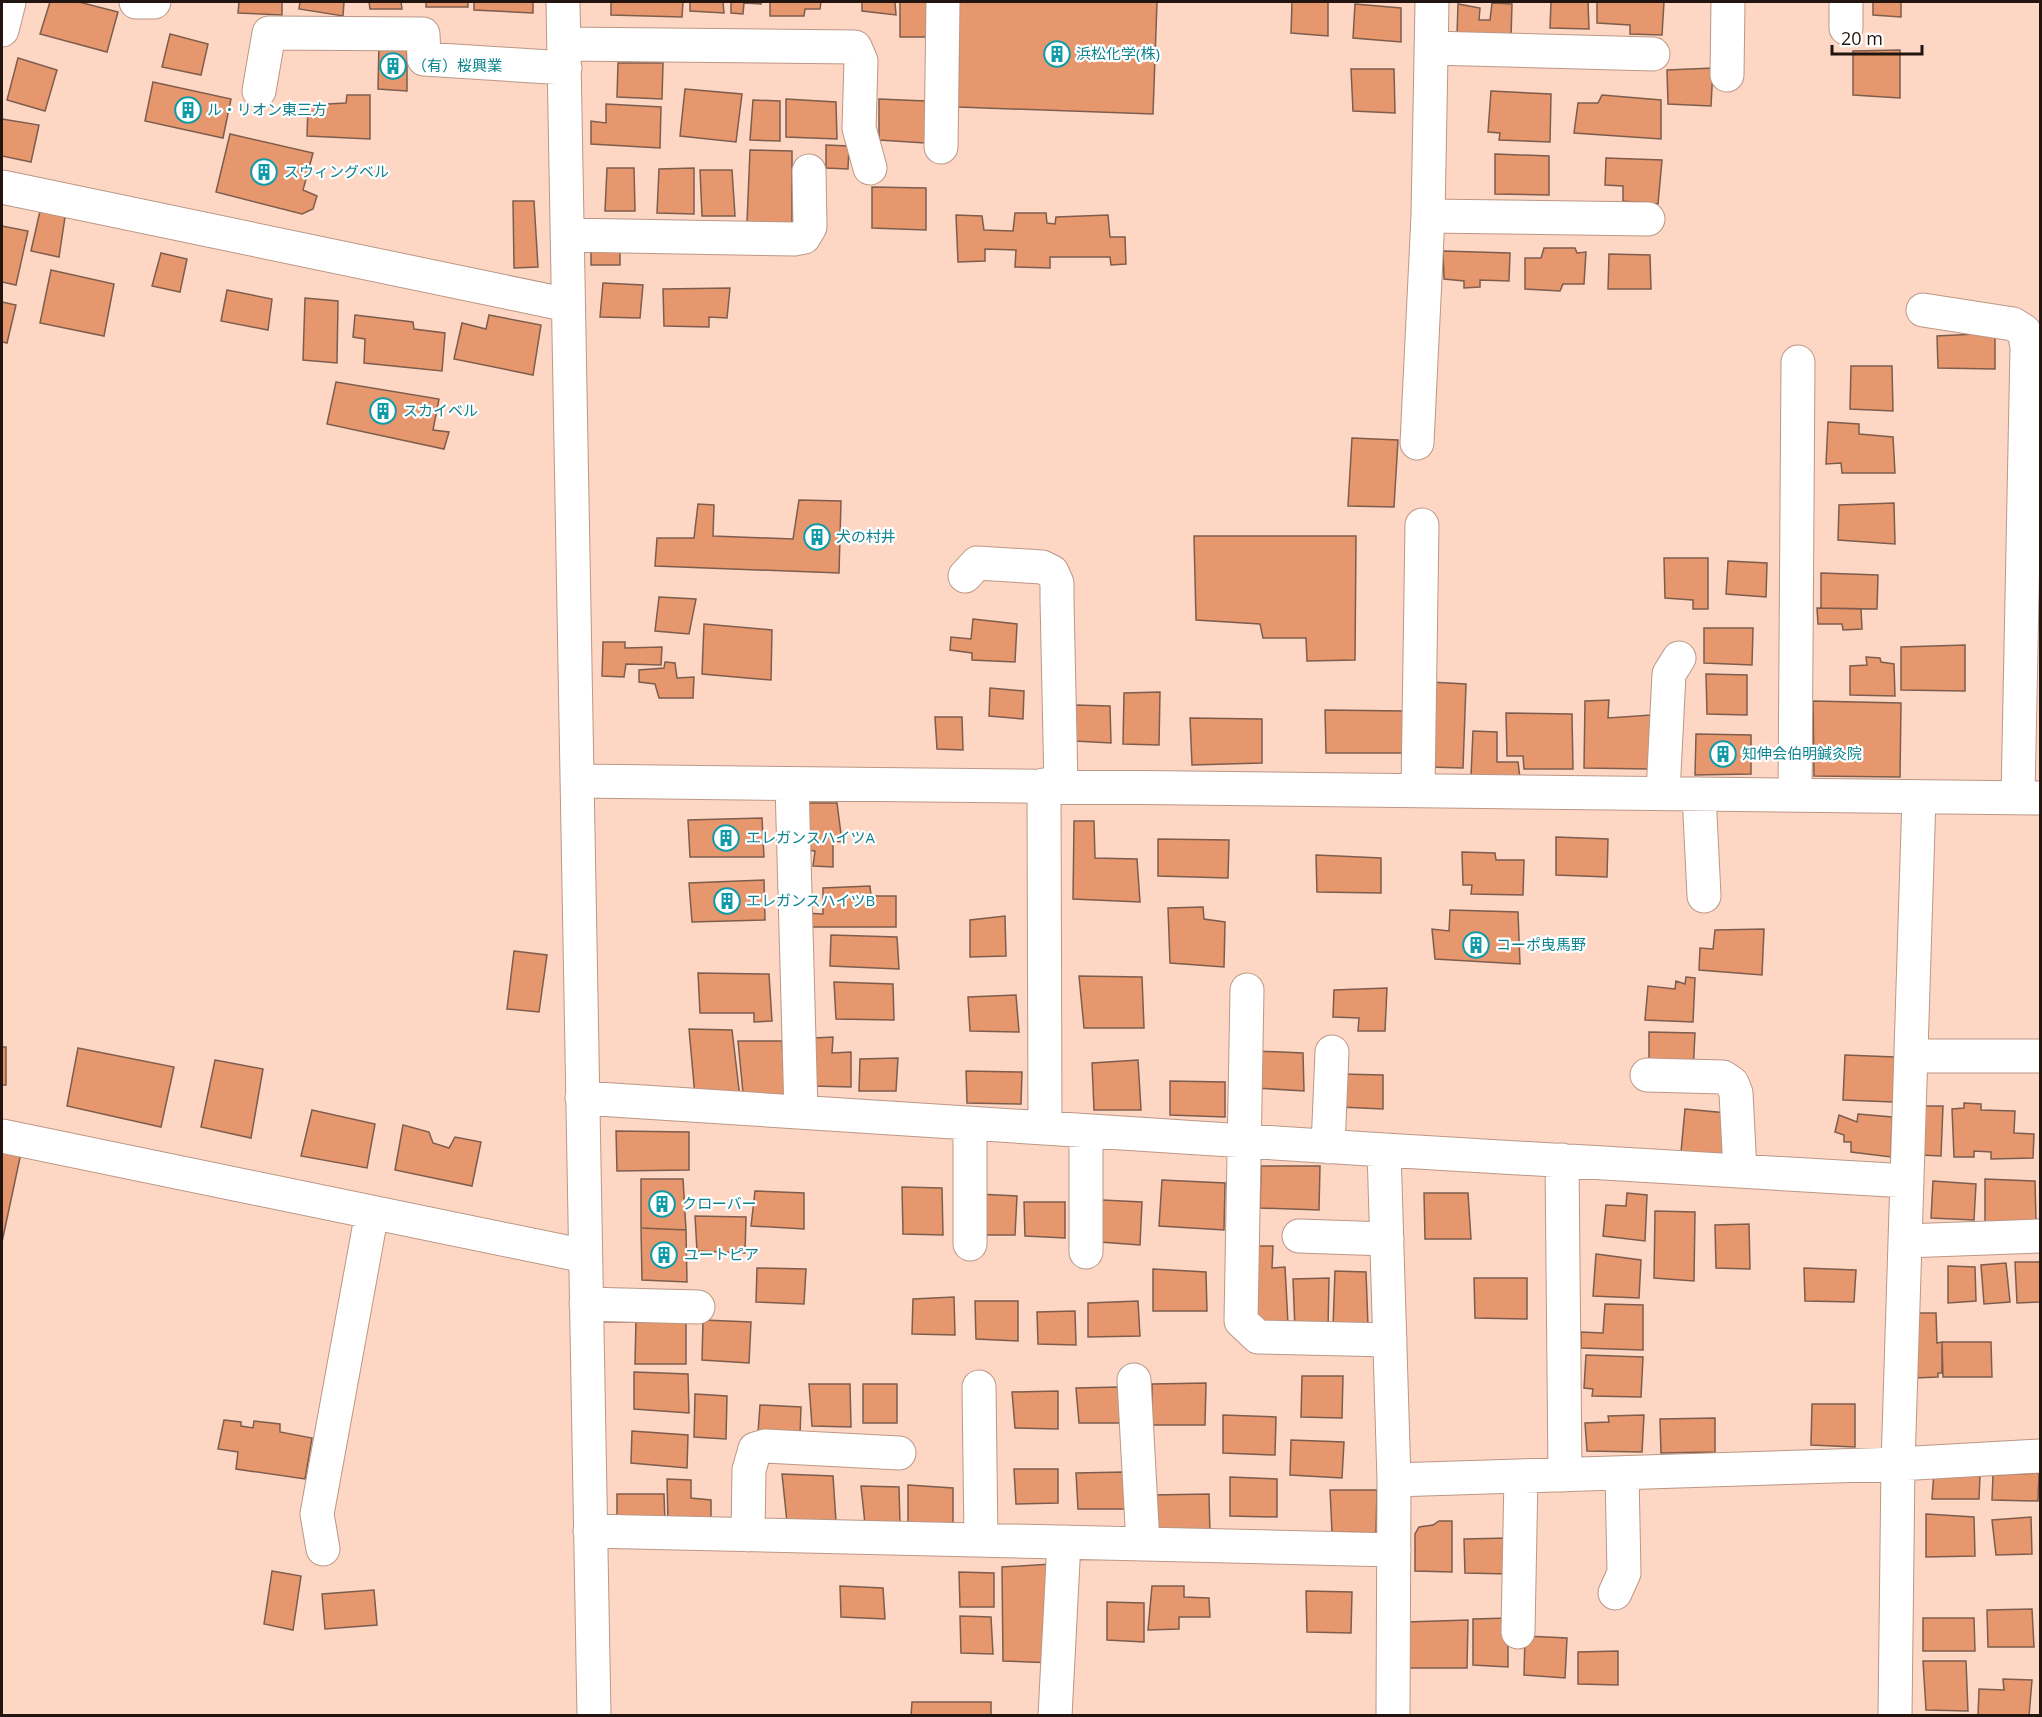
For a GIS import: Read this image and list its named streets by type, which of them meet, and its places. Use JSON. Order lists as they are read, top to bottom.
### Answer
{
  "places": {
    "building": [
      "浜松化学(株)",
      "（有）桜興業",
      "ル・リオン東三方",
      "スウィングベル",
      "スカイベル",
      "犬の村井",
      "知伸会伯明鍼灸院",
      "エレガンスハイツA",
      "エレガンスハイツB",
      "コーポ曳馬野",
      "クローバー",
      "ユートピア"
    ]
  },
  "scale_bar": "20 m"
}
